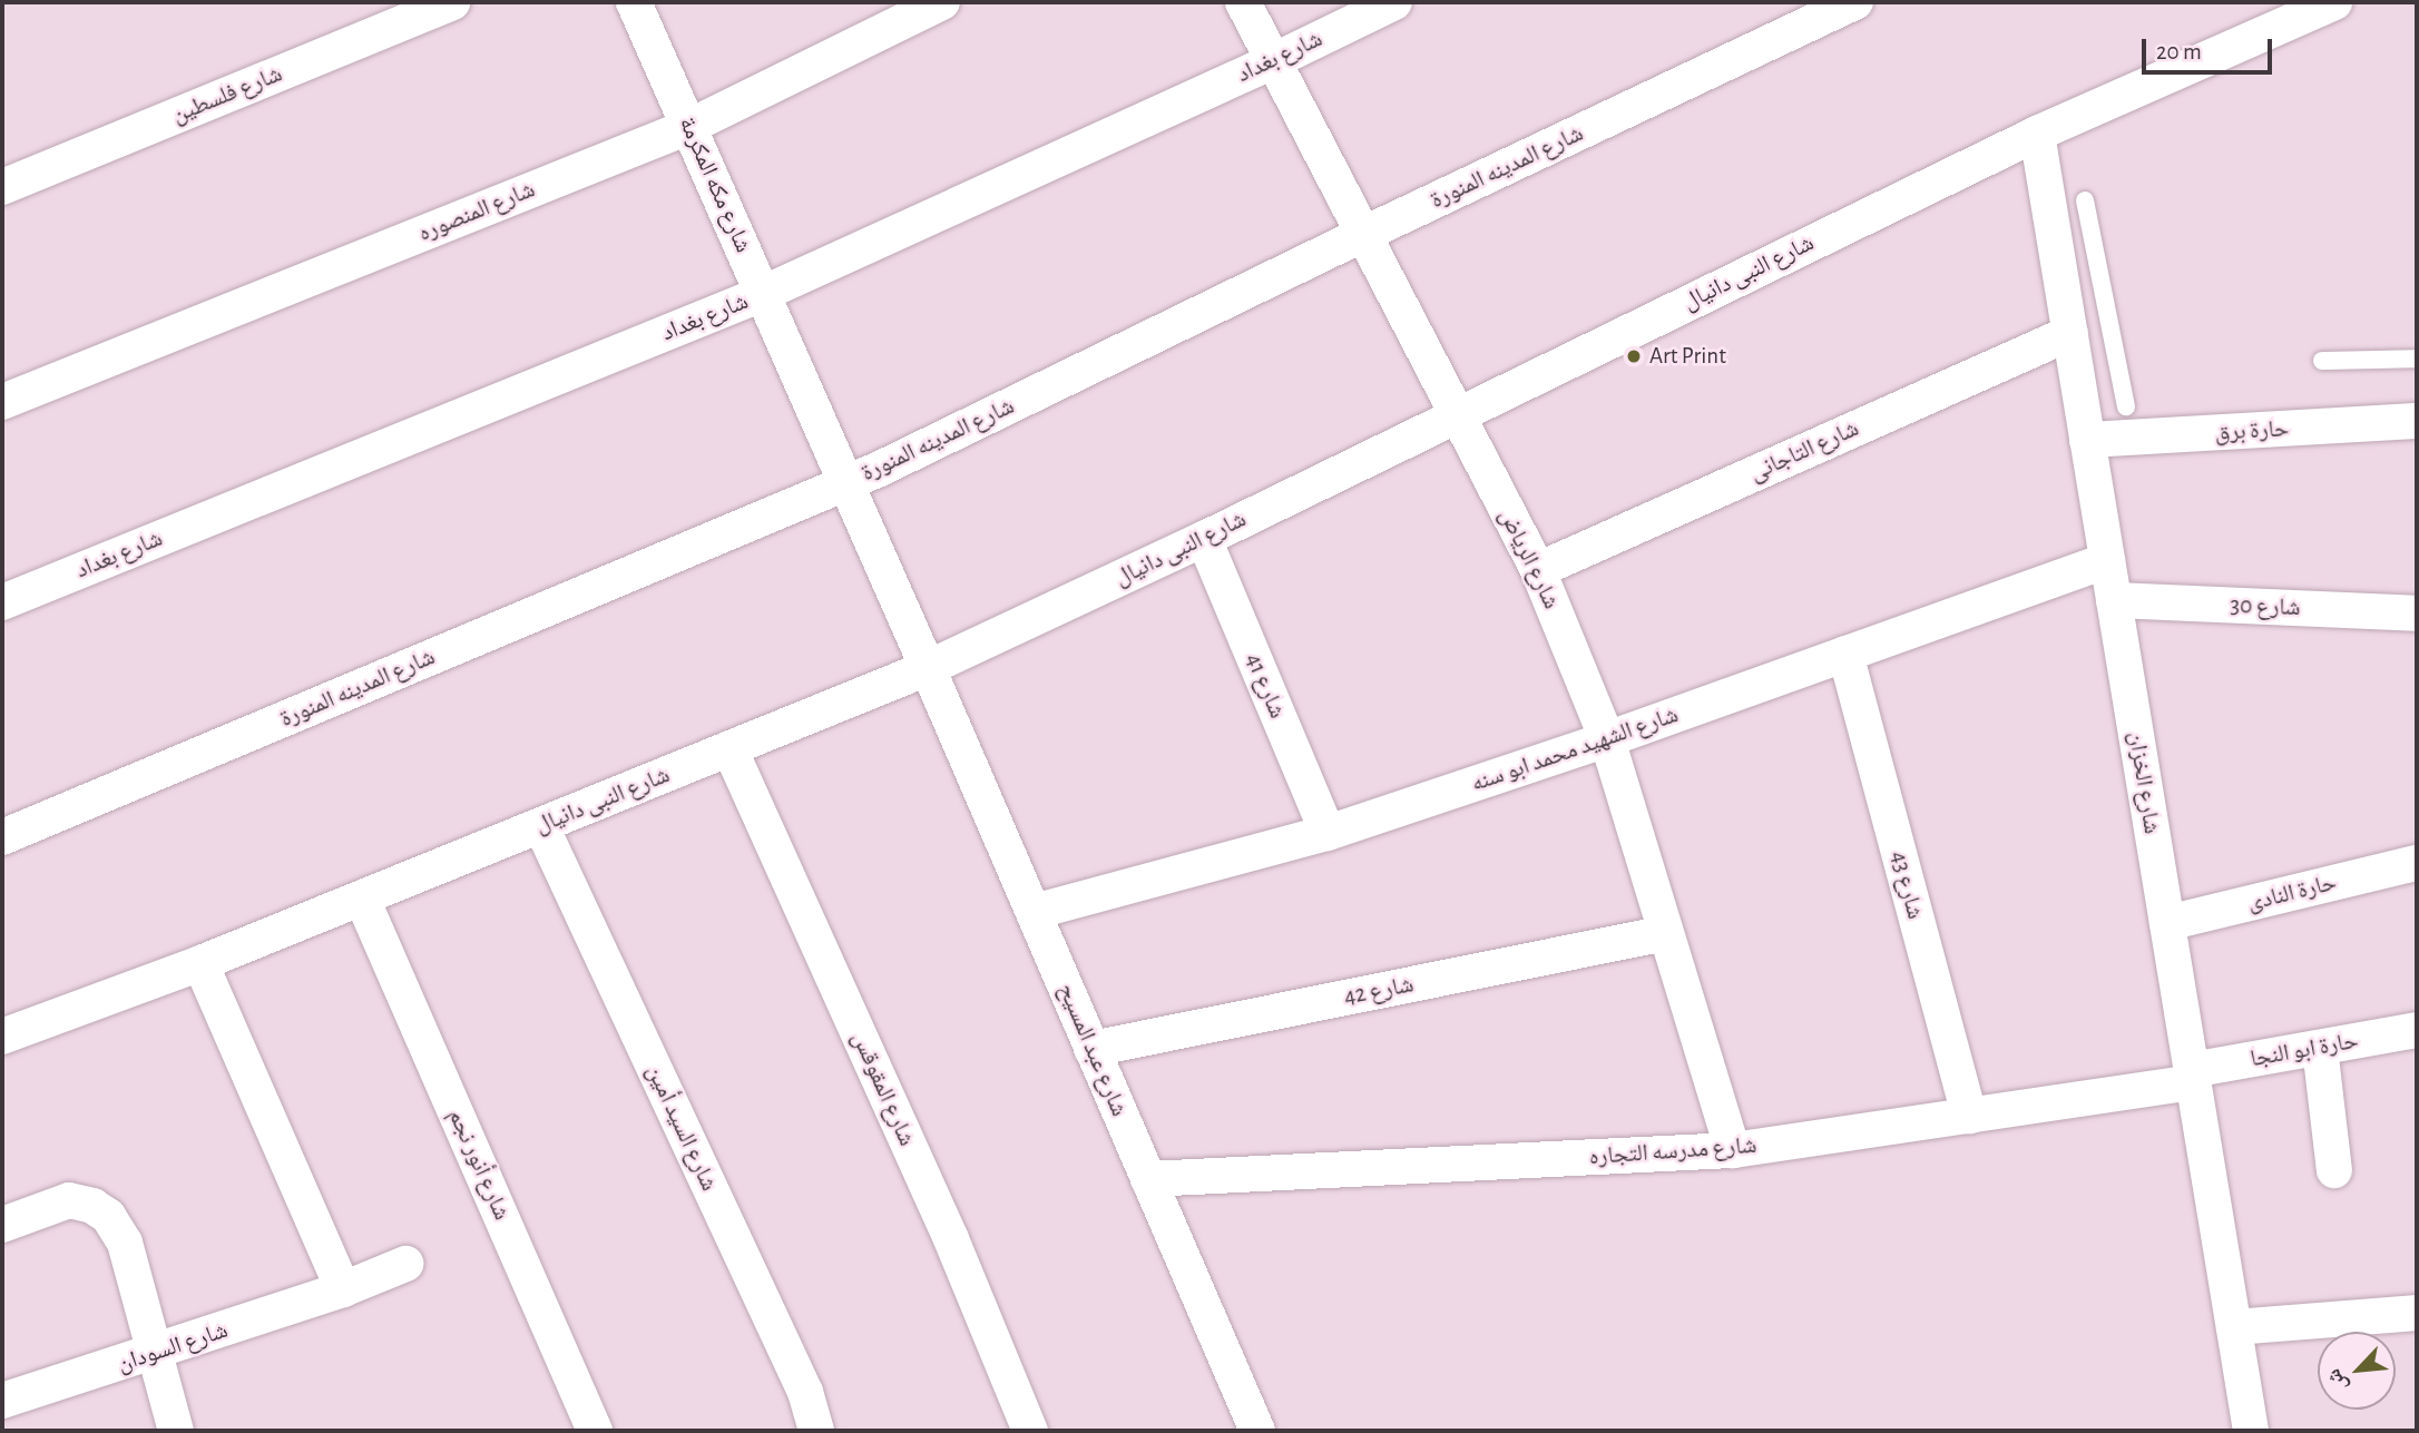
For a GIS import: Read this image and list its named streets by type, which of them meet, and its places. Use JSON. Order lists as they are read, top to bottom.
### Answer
{
  "streets": {
    "street": [
      "شارع بغداد",
      "شارع فلسطين",
      "شارع المدينه المنورة",
      "شارع مكه المكرمة",
      "شارع المنصوره",
      "شارع النبى دانيال",
      "حارة برق",
      "شارع التاجانى",
      "شارع الرياض",
      "شارع 30",
      "شارع 41",
      "شارع الشهيد محمد ابو سنه",
      "شارع الخزان",
      "شارع 43",
      "حارة النادى",
      "شارع 42",
      "شارع عبد المسيح",
      "حارة ابو النجا",
      "شارع المقوقس",
      "شارع السيد أمين",
      "شارع مدرسه التجاره",
      "شارع أنور نجم",
      "شارع السودان"
    ]
  },
  "crossings": [
    ["شارع بغداد", "شارع مكه المكرمة"],
    ["شارع بغداد", "شارع الرياض"],
    ["شارع المدينه المنورة", "شارع مكه المكرمة"],
    ["شارع المدينه المنورة", "شارع الرياض"],
    ["شارع مكه المكرمة", "شارع المنصوره"],
    ["شارع مكه المكرمة", "شارع النبى دانيال"],
    ["شارع مكه المكرمة", "شارع عبد المسيح"],
    ["شارع النبى دانيال", "شارع الرياض"],
    ["شارع النبى دانيال", "شارع 41"],
    ["شارع النبى دانيال", "شارع الخزان"],
    ["شارع النبى دانيال", "شارع عبد المسيح"],
    ["شارع النبى دانيال", "شارع المقوقس"],
    ["شارع النبى دانيال", "شارع السيد أمين"],
    ["شارع النبى دانيال", "شارع أنور نجم"],
    ["حارة برق", "شارع الخزان"],
    ["شارع التاجانى", "شارع الرياض"],
    ["شارع التاجانى", "شارع الخزان"],
    ["شارع الرياض", "شارع الشهيد محمد ابو سنه"],
    ["شارع الرياض", "شارع 42"],
    ["شارع الرياض", "شارع مدرسه التجاره"],
    ["شارع 30", "شارع الخزان"],
    ["شارع 41", "شارع الشهيد محمد ابو سنه"],
    ["شارع الشهيد محمد ابو سنه", "شارع الخزان"],
    ["شارع الشهيد محمد ابو سنه", "شارع 43"],
    ["شارع الشهيد محمد ابو سنه", "شارع عبد المسيح"],
    ["شارع الخزان", "حارة النادى"],
    ["شارع الخزان", "حارة ابو النجا"],
    ["شارع الخزان", "شارع مدرسه التجاره"],
    ["شارع 43", "شارع مدرسه التجاره"],
    ["شارع 42", "شارع عبد المسيح"],
    ["شارع عبد المسيح", "شارع مدرسه التجاره"],
    ["حارة ابو النجا", "شارع مدرسه التجاره"]
  ],
  "places": ["Art Print"],
  "scale_bar": "20 m",
  "north": "bottom left"
}
